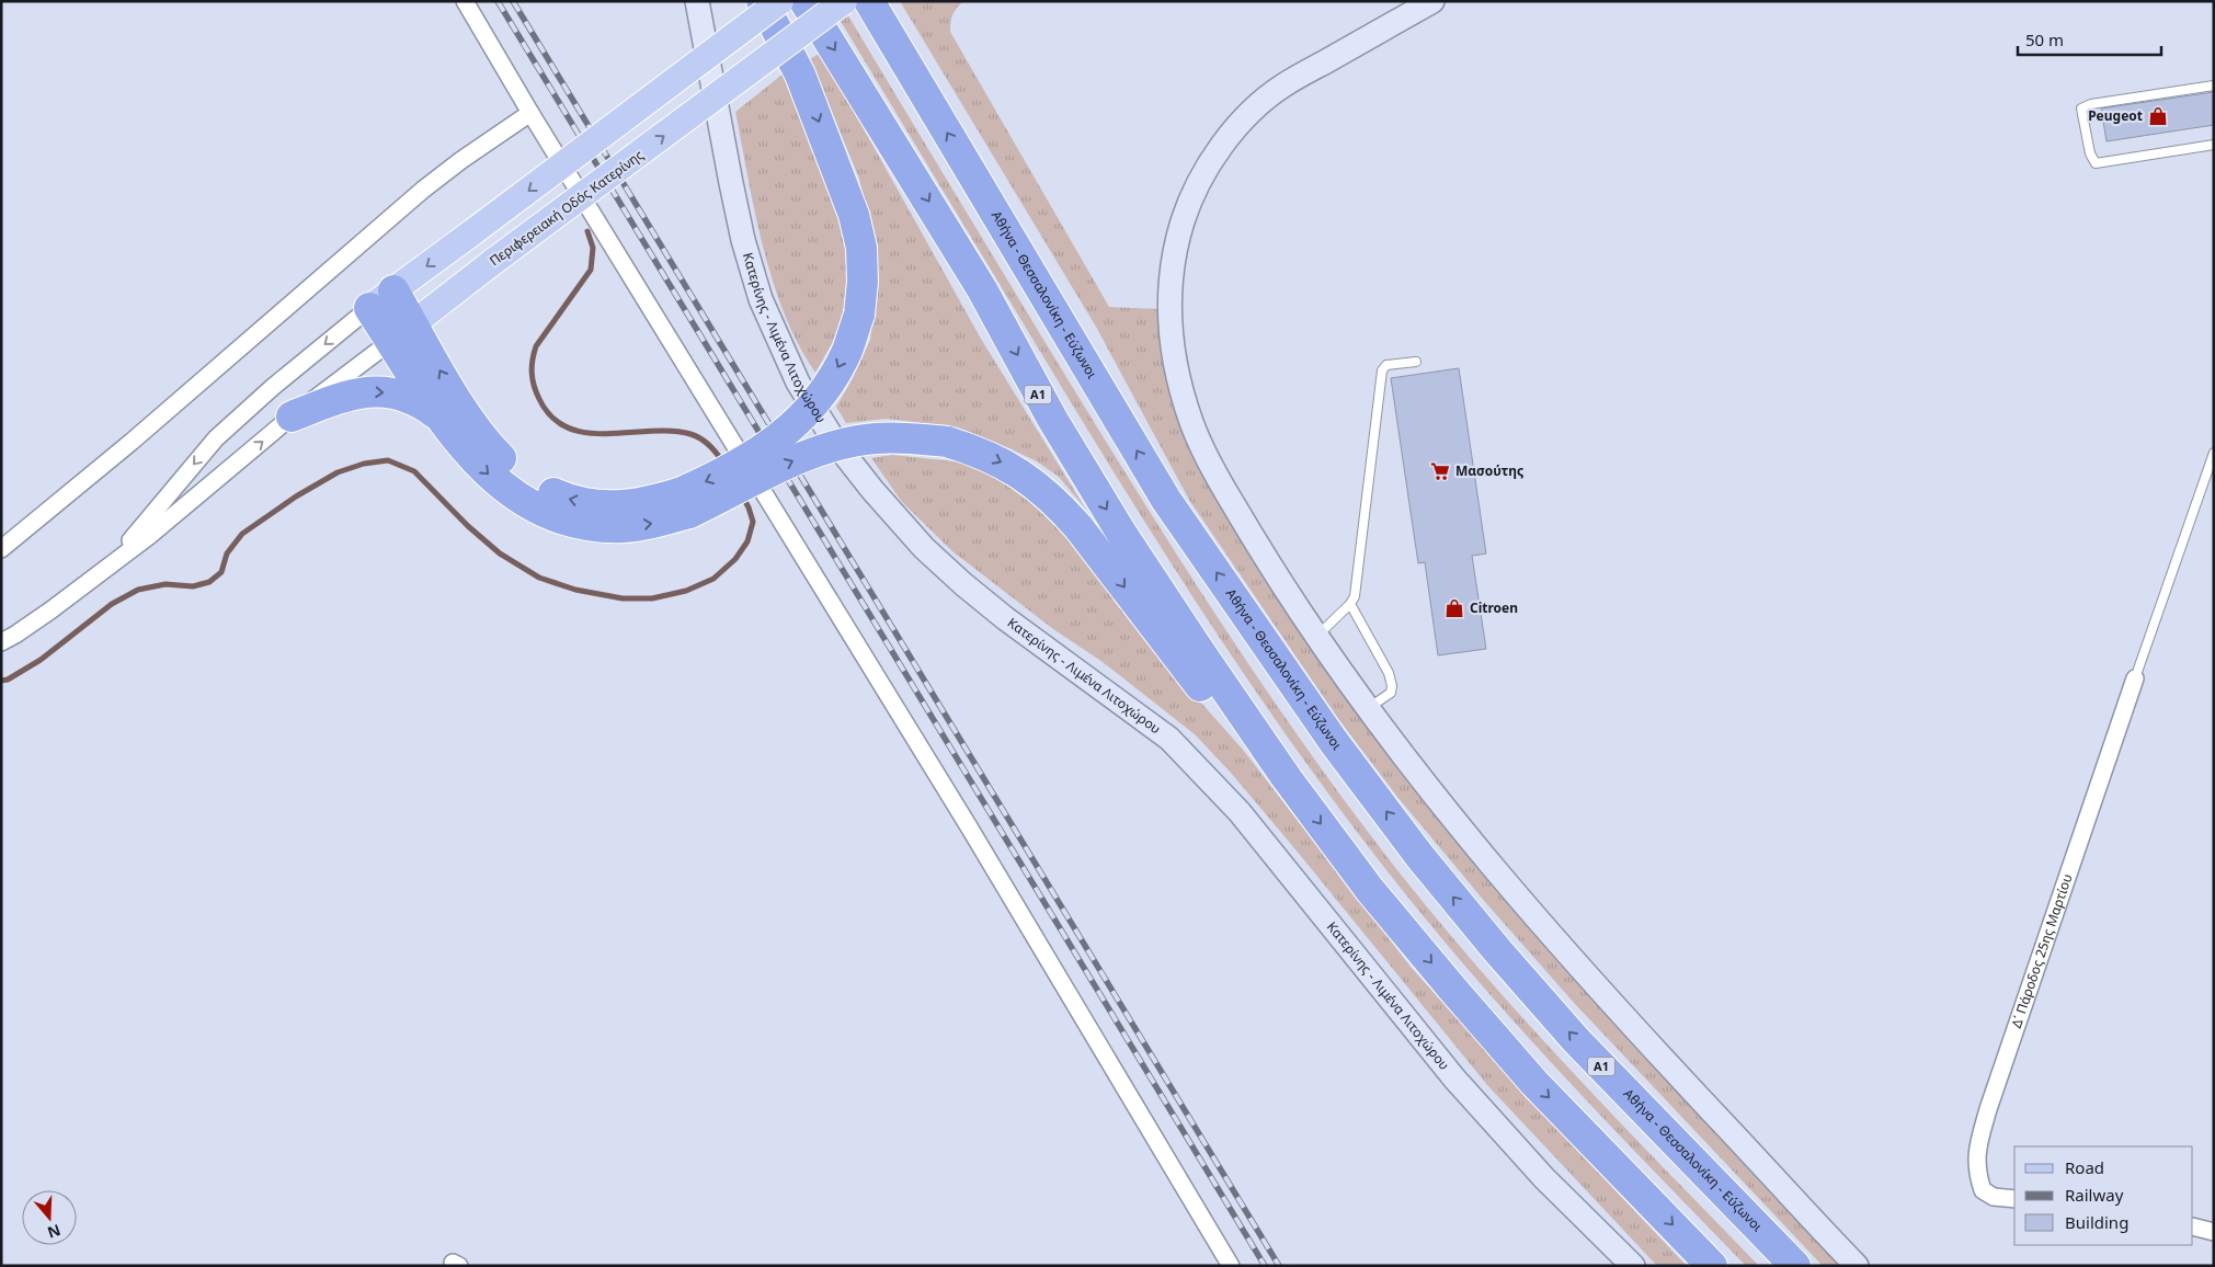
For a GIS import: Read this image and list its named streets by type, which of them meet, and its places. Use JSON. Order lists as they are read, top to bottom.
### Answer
{
  "streets": {
    "highway": ["Αθήνα - Θεσσαλονίκη - Εύζωνοι", "Α1"],
    "main road": ["Περιφερειακή Οδός Κατερίνης"],
    "street": ["Κατερίνης - Λιμένα Λιτοχώρου", "Δ΄ Πάροδος 25ης Μαρτίου"]
  },
  "places": {
    "shop": ["Peugeot", "Citroen"],
    "supermarket": ["Μασούτης"]
  },
  "legend": ["Road", "Railway", "Building"],
  "scale_bar": "50 m",
  "north": "bottom"
}
